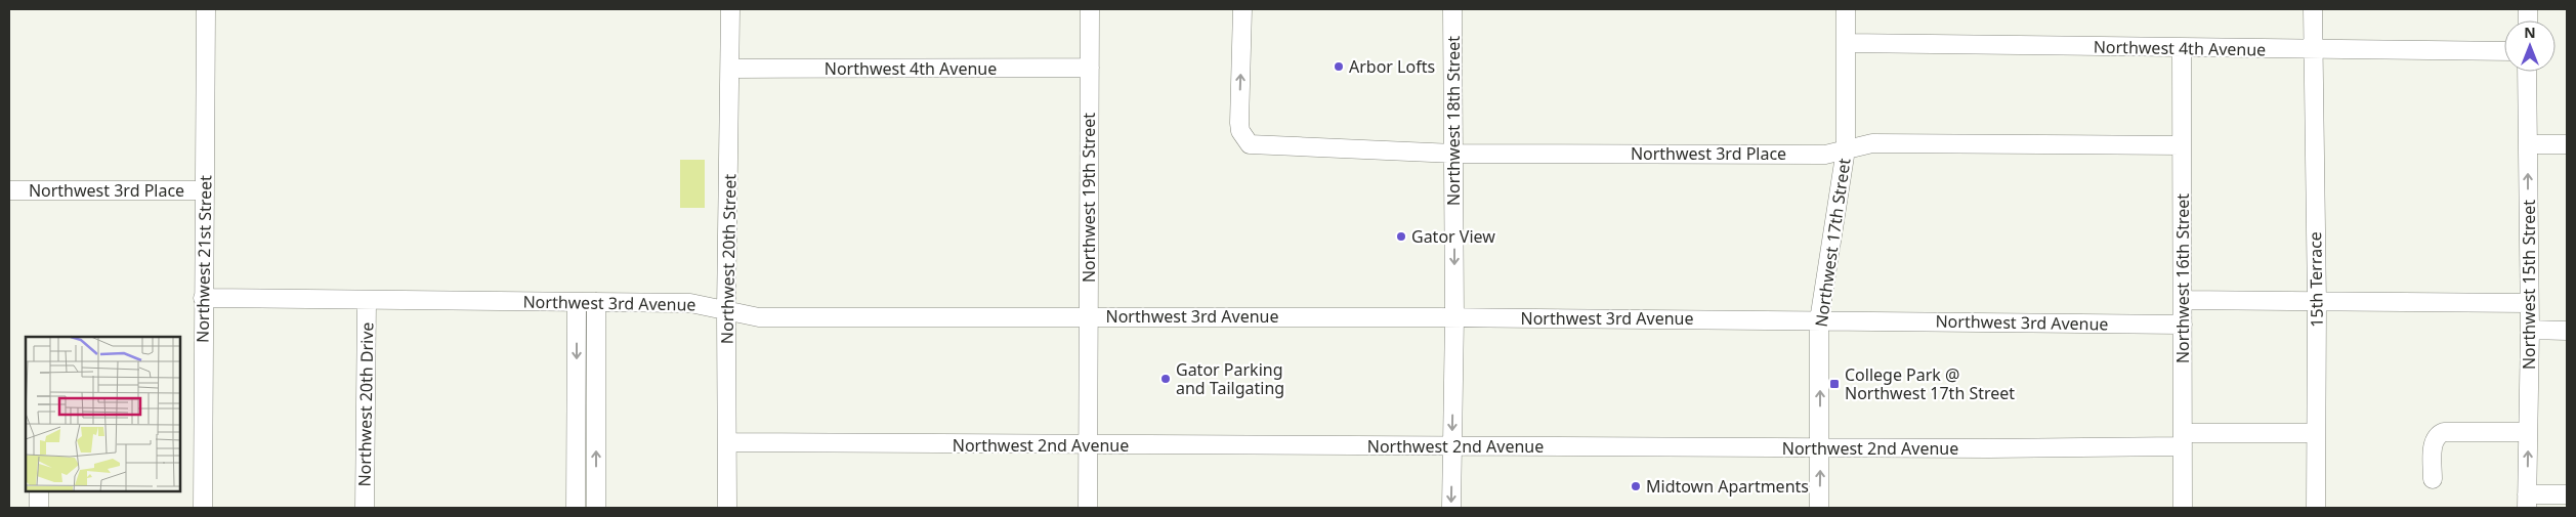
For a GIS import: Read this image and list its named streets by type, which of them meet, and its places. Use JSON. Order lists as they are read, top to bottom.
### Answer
{
  "streets": {
    "street": [
      "Northwest 4th Avenue",
      "Northwest 18th Street",
      "Northwest 3rd Place",
      "Northwest 19th Street",
      "Northwest 17th Street",
      "Northwest 21st Street",
      "Northwest 20th Street",
      "Northwest 16th Street",
      "15th Terrace",
      "Northwest 15th Street",
      "Northwest 3rd Avenue",
      "Northwest 20th Drive",
      "Northwest 2nd Avenue"
    ]
  },
  "crossings": [
    ["Northwest 4th Avenue", "Northwest 19th Street"],
    ["Northwest 4th Avenue", "Northwest 17th Street"],
    ["Northwest 4th Avenue", "Northwest 20th Street"],
    ["Northwest 4th Avenue", "Northwest 16th Street"],
    ["Northwest 4th Avenue", "15th Terrace"],
    ["Northwest 18th Street", "Northwest 3rd Place"],
    ["Northwest 18th Street", "Northwest 3rd Avenue"],
    ["Northwest 18th Street", "Northwest 2nd Avenue"],
    ["Northwest 3rd Place", "Northwest 17th Street"],
    ["Northwest 3rd Place", "Northwest 21st Street"],
    ["Northwest 3rd Place", "Northwest 16th Street"],
    ["Northwest 19th Street", "Northwest 3rd Avenue"],
    ["Northwest 19th Street", "Northwest 2nd Avenue"],
    ["Northwest 17th Street", "Northwest 3rd Avenue"],
    ["Northwest 17th Street", "Northwest 2nd Avenue"],
    ["Northwest 21st Street", "Northwest 3rd Avenue"],
    ["Northwest 20th Street", "Northwest 3rd Avenue"],
    ["Northwest 20th Street", "Northwest 2nd Avenue"],
    ["Northwest 16th Street", "Northwest 3rd Avenue"],
    ["Northwest 16th Street", "Northwest 2nd Avenue"],
    ["15th Terrace", "Northwest 2nd Avenue"],
    ["Northwest 3rd Avenue", "Northwest 20th Drive"]
  ],
  "one_way": ["Northwest 18th Street", "Northwest 17th Street", "Northwest 15th Street"],
  "places": {
    "other": [
      "Arbor Lofts",
      "Gator View",
      "Gator Parking and Tailgating",
      "Midtown Apartments"
    ],
    "transit": ["College Park @ Northwest 17th Street"]
  },
  "north": "top"
}
